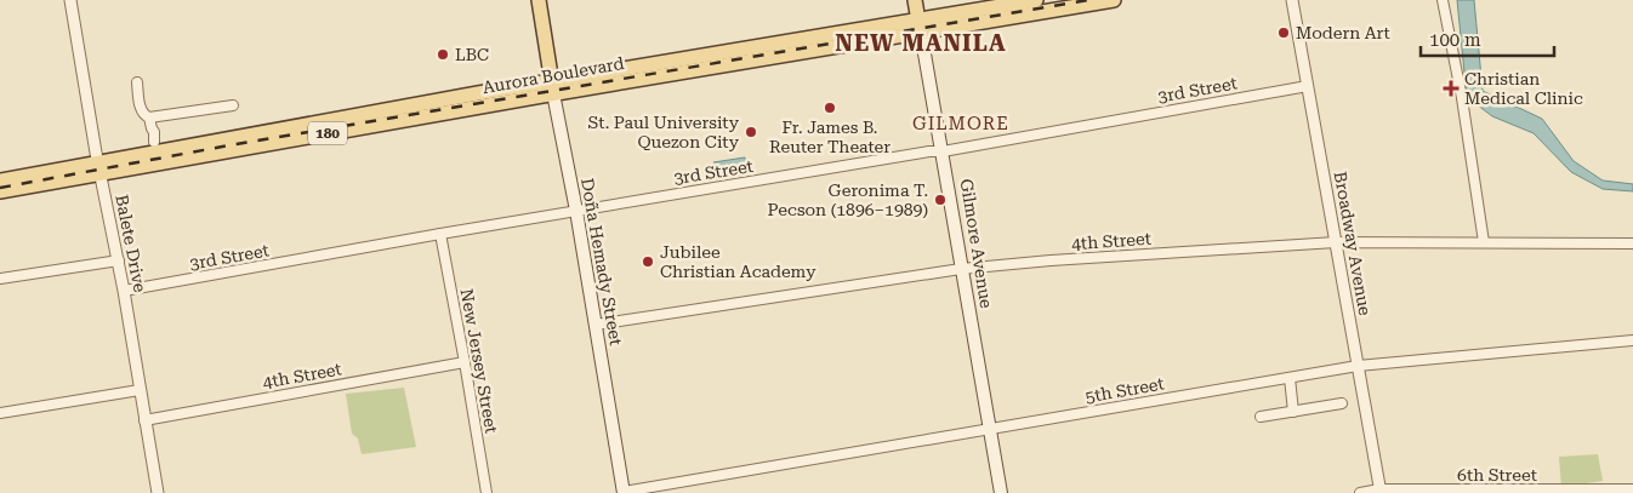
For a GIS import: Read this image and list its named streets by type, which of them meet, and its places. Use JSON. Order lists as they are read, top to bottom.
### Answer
{
  "streets": {
    "main road": [
      "Aurora Boulevard",
      "180",
      "Gilmore Avenue",
      "Doña Hemady Street"
    ],
    "street": [
      "3rd Street",
      "4th Street",
      "Balete Drive",
      "Broadway Avenue",
      "New Jersey Street",
      "5th Street",
      "6th Street"
    ]
  },
  "crossings": [
    ["Aurora Boulevard", "Balete Drive"],
    ["Aurora Boulevard", "Gilmore Avenue"],
    ["Aurora Boulevard", "Doña Hemady Street"],
    ["3rd Street", "Balete Drive"],
    ["3rd Street", "Gilmore Avenue"],
    ["3rd Street", "Broadway Avenue"],
    ["3rd Street", "Doña Hemady Street"],
    ["3rd Street", "New Jersey Street"],
    ["4th Street", "Balete Drive"],
    ["4th Street", "Gilmore Avenue"],
    ["4th Street", "Broadway Avenue"],
    ["4th Street", "Doña Hemady Street"],
    ["4th Street", "New Jersey Street"],
    ["Gilmore Avenue", "5th Street"],
    ["Broadway Avenue", "5th Street"],
    ["Broadway Avenue", "6th Street"],
    ["Doña Hemady Street", "5th Street"]
  ],
  "districts": ["NEW MANILA", "GILMORE"],
  "places": {
    "other": [
      "Modern Art",
      "LBC",
      "Fr. James B. Reuter Theater",
      "St. Paul University Quezon City",
      "Geronima T. Pecson (1896–1989)",
      "Jubilee Christian Academy"
    ],
    "health": ["Christian Medical Clinic"]
  },
  "scale_bar": "100 m"
}
